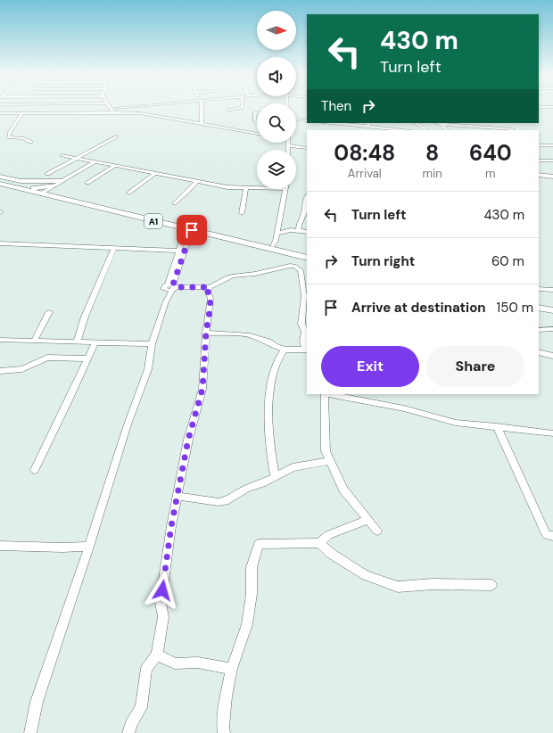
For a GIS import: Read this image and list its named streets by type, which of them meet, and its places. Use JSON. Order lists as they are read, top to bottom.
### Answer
{
  "streets": {
    "highway": ["A1"]
  },
  "north": "right",
  "page": {
    "turn": ["430 m", "Turn left"],
    "then": "Then",
    "eta": [
      "08:48",
      "Arrival",
      "8",
      "min",
      "640",
      "m"
    ],
    "list": [
      {
        "name": "Turn left",
        "value": "430 m"
      },
      {
        "name": "Turn right",
        "value": "60 m"
      },
      {
        "name": "Arrive at destination",
        "value": "150 m"
      }
    ],
    "buttons": ["Exit", "Share"]
  }
}
